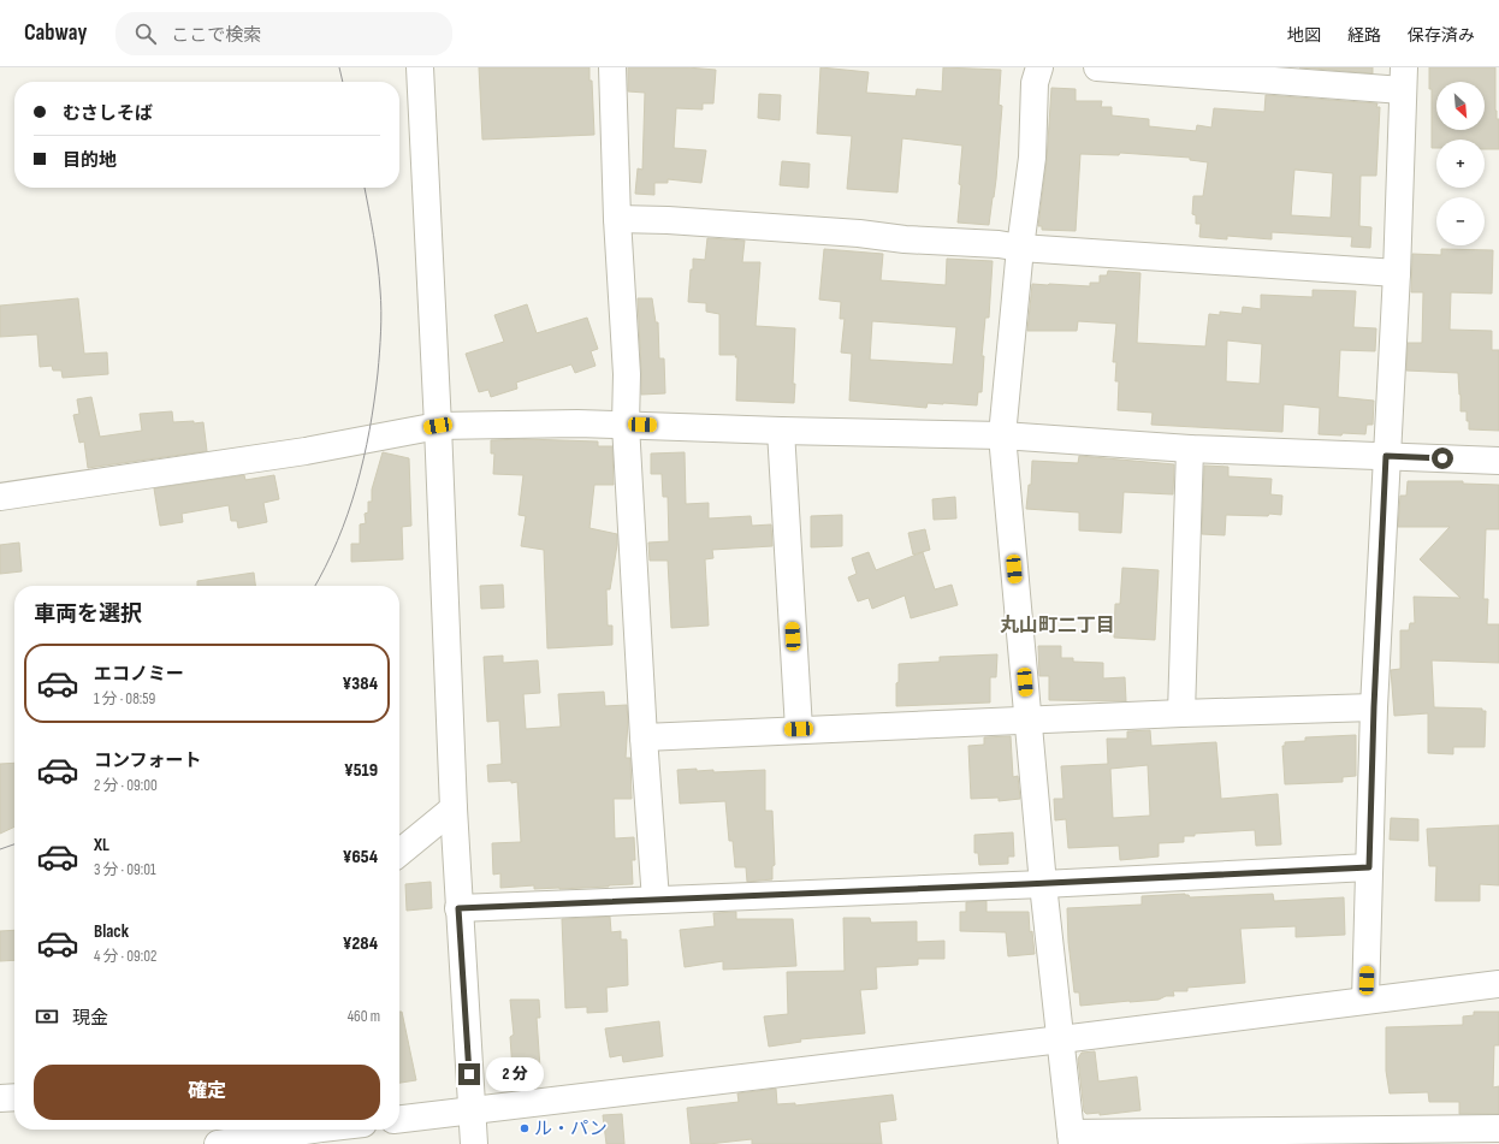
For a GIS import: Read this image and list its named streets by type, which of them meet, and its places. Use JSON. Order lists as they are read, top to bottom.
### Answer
{
  "districts": ["丸山町二丁目"],
  "places": ["ル・パン"],
  "north": "bottom right",
  "page": {
    "header": "Cabway",
    "search": "ここで検索",
    "nav": ["地図", "経路", "保存済み"],
    "map_buttons": ["+", "−"],
    "banner": ["むさしそば", "目的地"],
    "heading": "車両を選択",
    "list": [
      {
        "name": "エコノミー",
        "note": "1 分 · 08:59",
        "value": "¥384"
      },
      {
        "name": "コンフォート",
        "note": "2 分 · 09:00",
        "value": "¥519"
      },
      {
        "name": "XL",
        "note": "3 分 · 09:01",
        "value": "¥654"
      },
      {
        "name": "Black",
        "note": "4 分 · 09:02",
        "value": "¥284"
      }
    ],
    "pay": ["現金", "460 m"],
    "buttons": "確定",
    "bubble": "2 分"
  }
}
